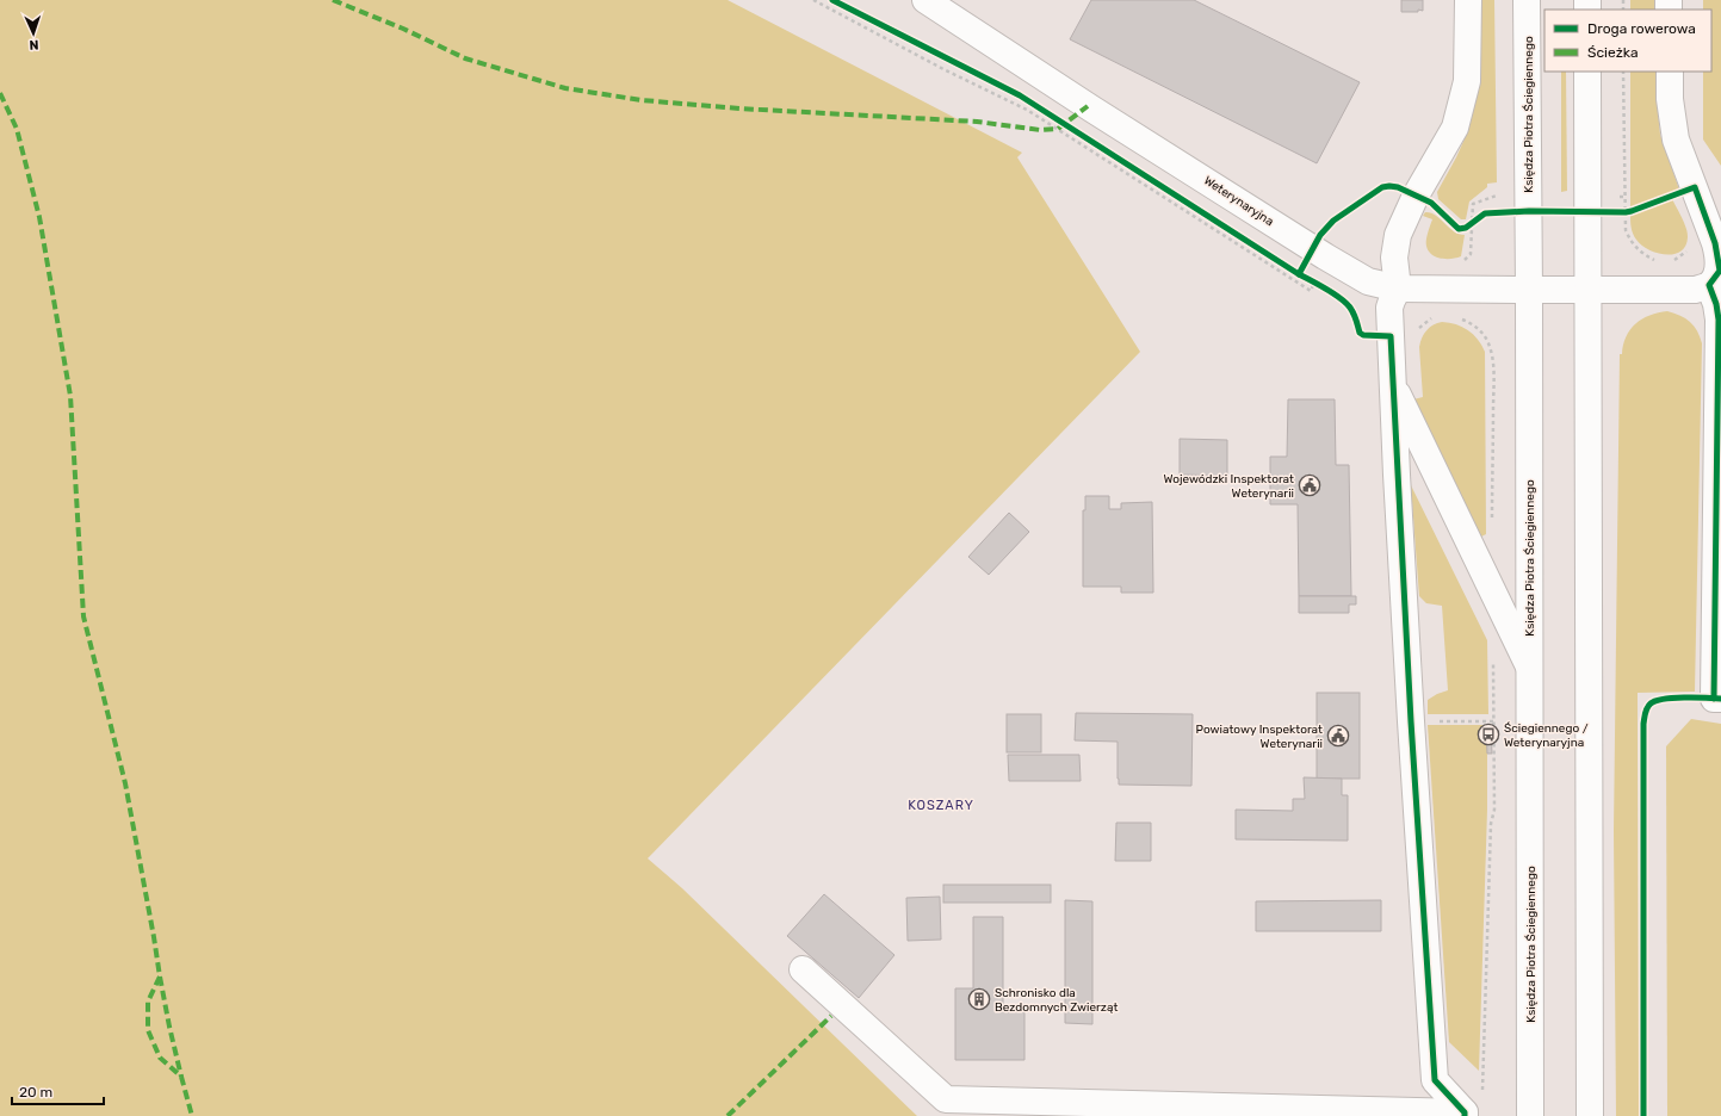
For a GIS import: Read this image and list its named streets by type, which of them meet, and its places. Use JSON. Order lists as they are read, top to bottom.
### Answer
{
  "streets": {
    "main road": ["Księdza Piotra Ściegiennego", "Weterynaryjna"]
  },
  "crossings": [
    ["Księdza Piotra Ściegiennego", "Weterynaryjna"]
  ],
  "districts": ["KOSZARY"],
  "places": {
    "public building": ["Wojewódzki Inspektorat Weterynarii", "Powiatowy Inspektorat Weterynarii"],
    "bus stop": ["Ściegiennego / Weterynaryjna"],
    "building": ["Schronisko dla Bezdomnych Zwierząt"]
  },
  "legend": ["Droga rowerowa", "Ścieżka"],
  "scale_bar": "20 m",
  "north": "bottom"
}
